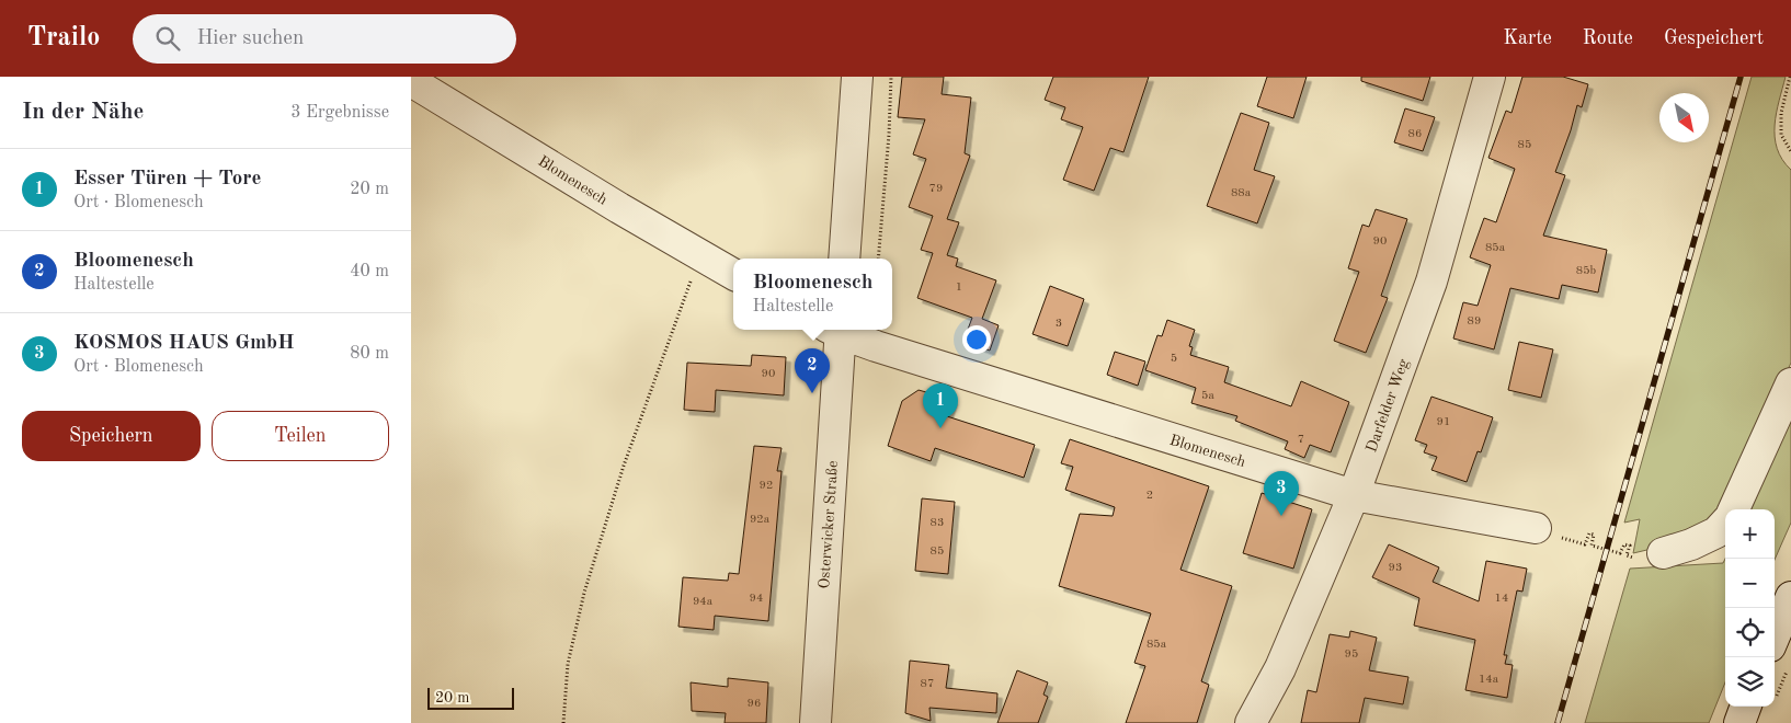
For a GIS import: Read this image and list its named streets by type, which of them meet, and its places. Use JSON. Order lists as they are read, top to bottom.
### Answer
{
  "streets": {
    "street": ["Blomenesch", "Darfelder Weg", "Osterwicker Straße"]
  },
  "crossings": [
    ["Blomenesch", "Darfelder Weg"]
  ],
  "house_numbers": [
    "86",
    "85",
    "79",
    "88a",
    "90",
    "85a",
    "85b",
    "1",
    "89",
    "3",
    "5",
    "90",
    "5a",
    "91",
    "7",
    "92",
    "2",
    "92a",
    "83",
    "85",
    "93",
    "94",
    "14",
    "94a",
    "85a",
    "95",
    "14a",
    "87",
    "96"
  ],
  "scale_bar": "20 m",
  "north": "bottom right",
  "page": {
    "header": "Trailo",
    "search": "Hier suchen",
    "nav": ["Karte", "Route", "Gespeichert"],
    "heading": ["In der Nähe", "3 Ergebnisse"],
    "list": [
      {
        "mark": "1",
        "name": "Esser Türen + Tore",
        "note": "Ort · Blomenesch",
        "value": "20 m"
      },
      {
        "mark": "2",
        "name": "Bloomenesch",
        "note": "Haltestelle",
        "value": "40 m"
      },
      {
        "mark": "3",
        "name": "KOSMOS HAUS GmbH",
        "note": "Ort · Blomenesch",
        "value": "80 m"
      }
    ],
    "popup": ["Bloomenesch", "Haltestelle"],
    "pins": ["2", "1", "3"],
    "buttons": ["Speichern", "Teilen"],
    "map_buttons": ["+", "−"],
    "scale": "20 m"
  }
}
